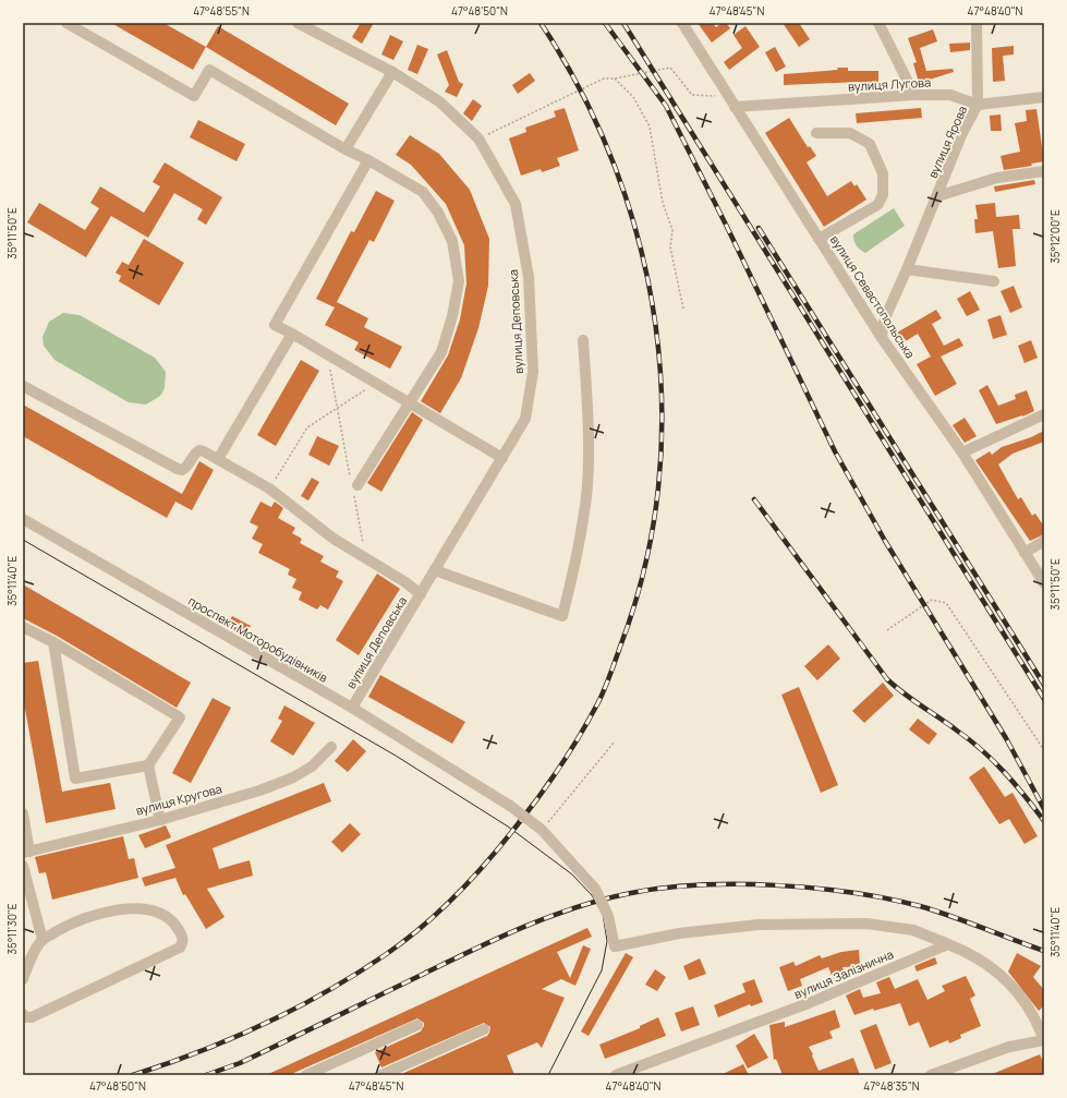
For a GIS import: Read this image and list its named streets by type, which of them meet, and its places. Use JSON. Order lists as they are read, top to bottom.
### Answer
{
  "streets": {
    "street": [
      "вулиця Лугова",
      "вулиця Ярова",
      "вулиця Севастопольська",
      "вулиця Деповська",
      "проспект Моторобудівників",
      "вулиця Кругова",
      "вулиця Залізнична"
    ]
  },
  "crossings": [
    ["вулиця Лугова", "вулиця Ярова"],
    ["вулиця Лугова", "вулиця Севастопольська"],
    ["вулиця Ярова", "вулиця Севастопольська"],
    ["вулиця Деповська", "проспект Моторобудівників"],
    ["проспект Моторобудівників", "вулиця Залізнична"]
  ],
  "coordinates": [
    "47°48'55\"N",
    "47°48'50\"N",
    "47°48'45\"N",
    "47°48'40\"N",
    "35°11'50\"E",
    "35°12'00\"E",
    "35°11'40\"E",
    "35°11'30\"E",
    "47°48'35\"N"
  ]
}
